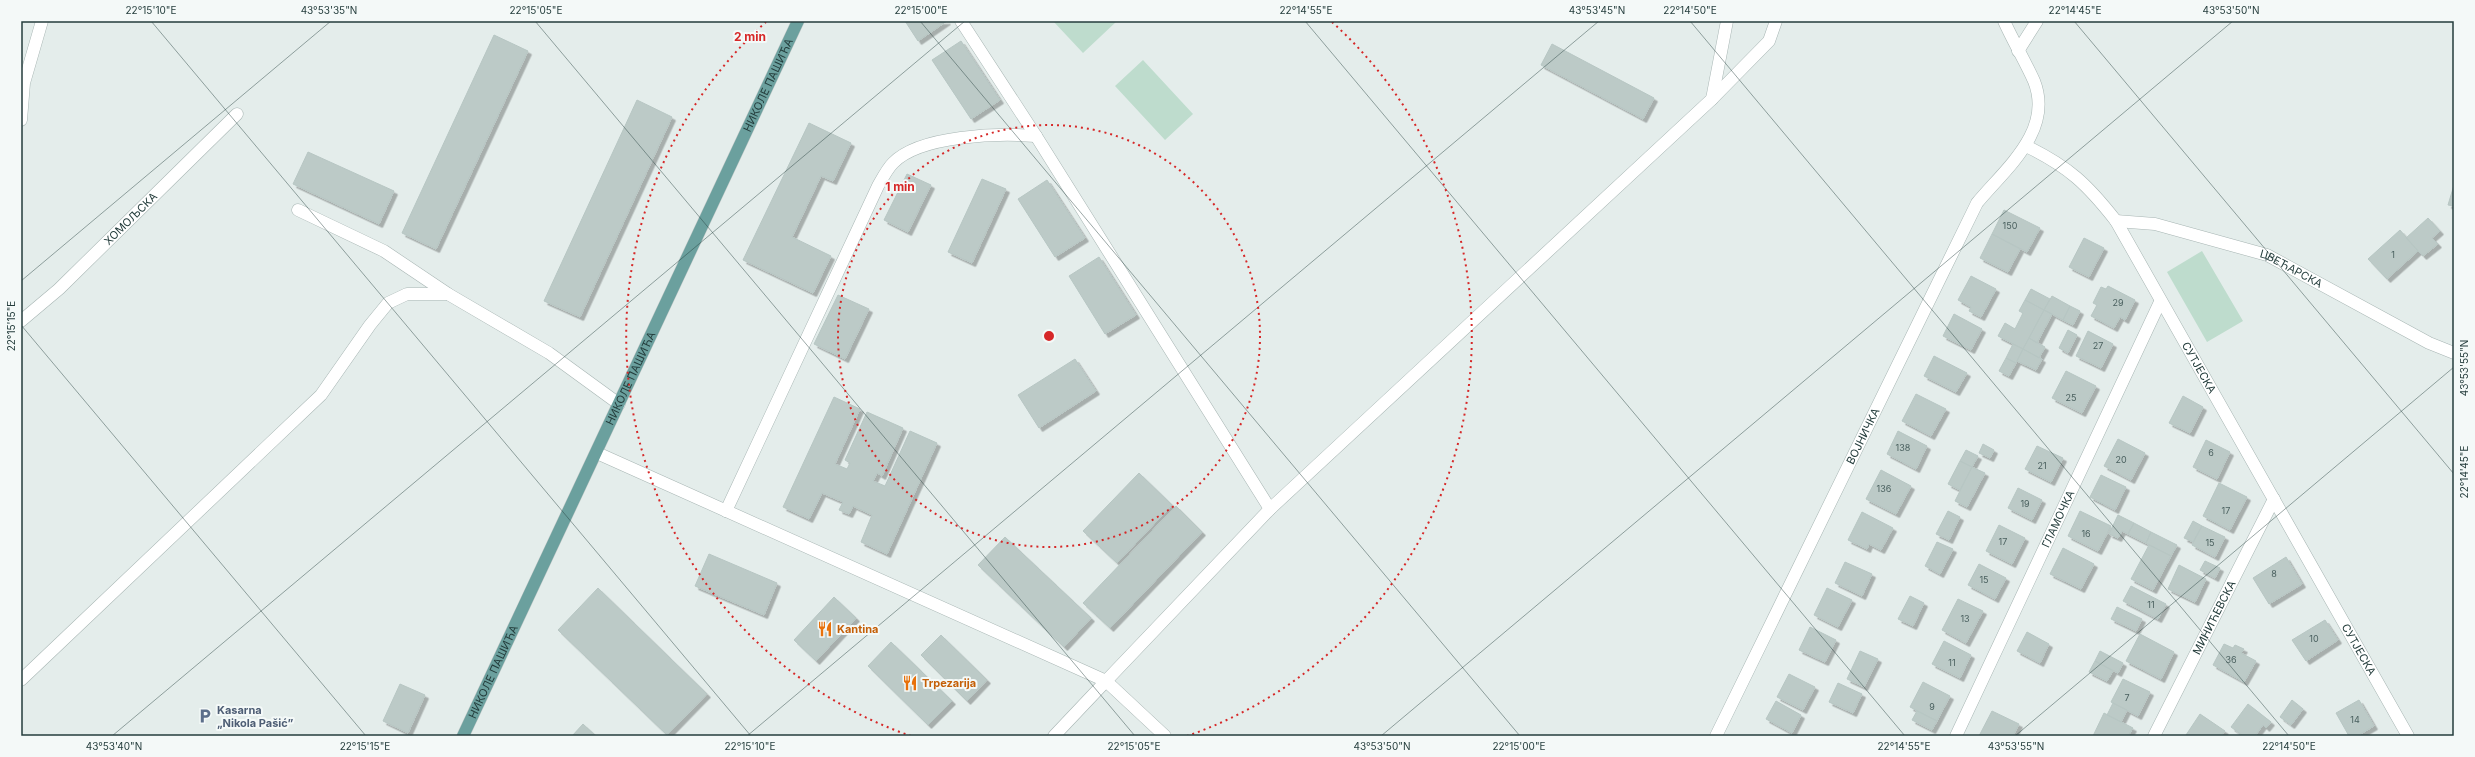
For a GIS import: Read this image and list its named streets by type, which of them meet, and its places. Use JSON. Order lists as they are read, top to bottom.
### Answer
{
  "streets": {
    "main road": ["НИКОЛЕ ПАШИЋА"],
    "street": [
      "ХОМОЉСКА",
      "ЦВЕЋАРСКА",
      "СУТЈЕСКА",
      "ВОЈНИЧКА",
      "ГЛАМОЧКА",
      "МИНИЋЕВСКА"
    ]
  },
  "crossings": [
    ["ЦВЕЋАРСКА", "СУТЈЕСКА"],
    ["СУТЈЕСКА", "ВОЈНИЧКА"],
    ["СУТЈЕСКА", "ГЛАМОЧКА"],
    ["СУТЈЕСКА", "МИНИЋЕВСКА"]
  ],
  "places": {
    "restaurant": ["Kantina", "Trpezarija"],
    "parking": ["Kasarna „Nikola Pašić”"]
  },
  "house_numbers": [
    "150",
    "1",
    "29",
    "27",
    "25",
    "138",
    "6",
    "20",
    "21",
    "136",
    "19",
    "17",
    "16",
    "17",
    "15",
    "8",
    "15",
    "11",
    "13",
    "10",
    "36",
    "11",
    "7",
    "9",
    "14"
  ],
  "coordinates": [
    "22°15'10\"E",
    "43°53'35\"N",
    "22°15'05\"E",
    "22°15'00\"E",
    "22°14'55\"E",
    "43°53'45\"N",
    "22°14'50\"E",
    "22°14'45\"E",
    "43°53'50\"N",
    "22°15'15\"E",
    "43°53'55\"N",
    "43°53'40\"N"
  ],
  "rings": ["2 min", "1 min"]
}
